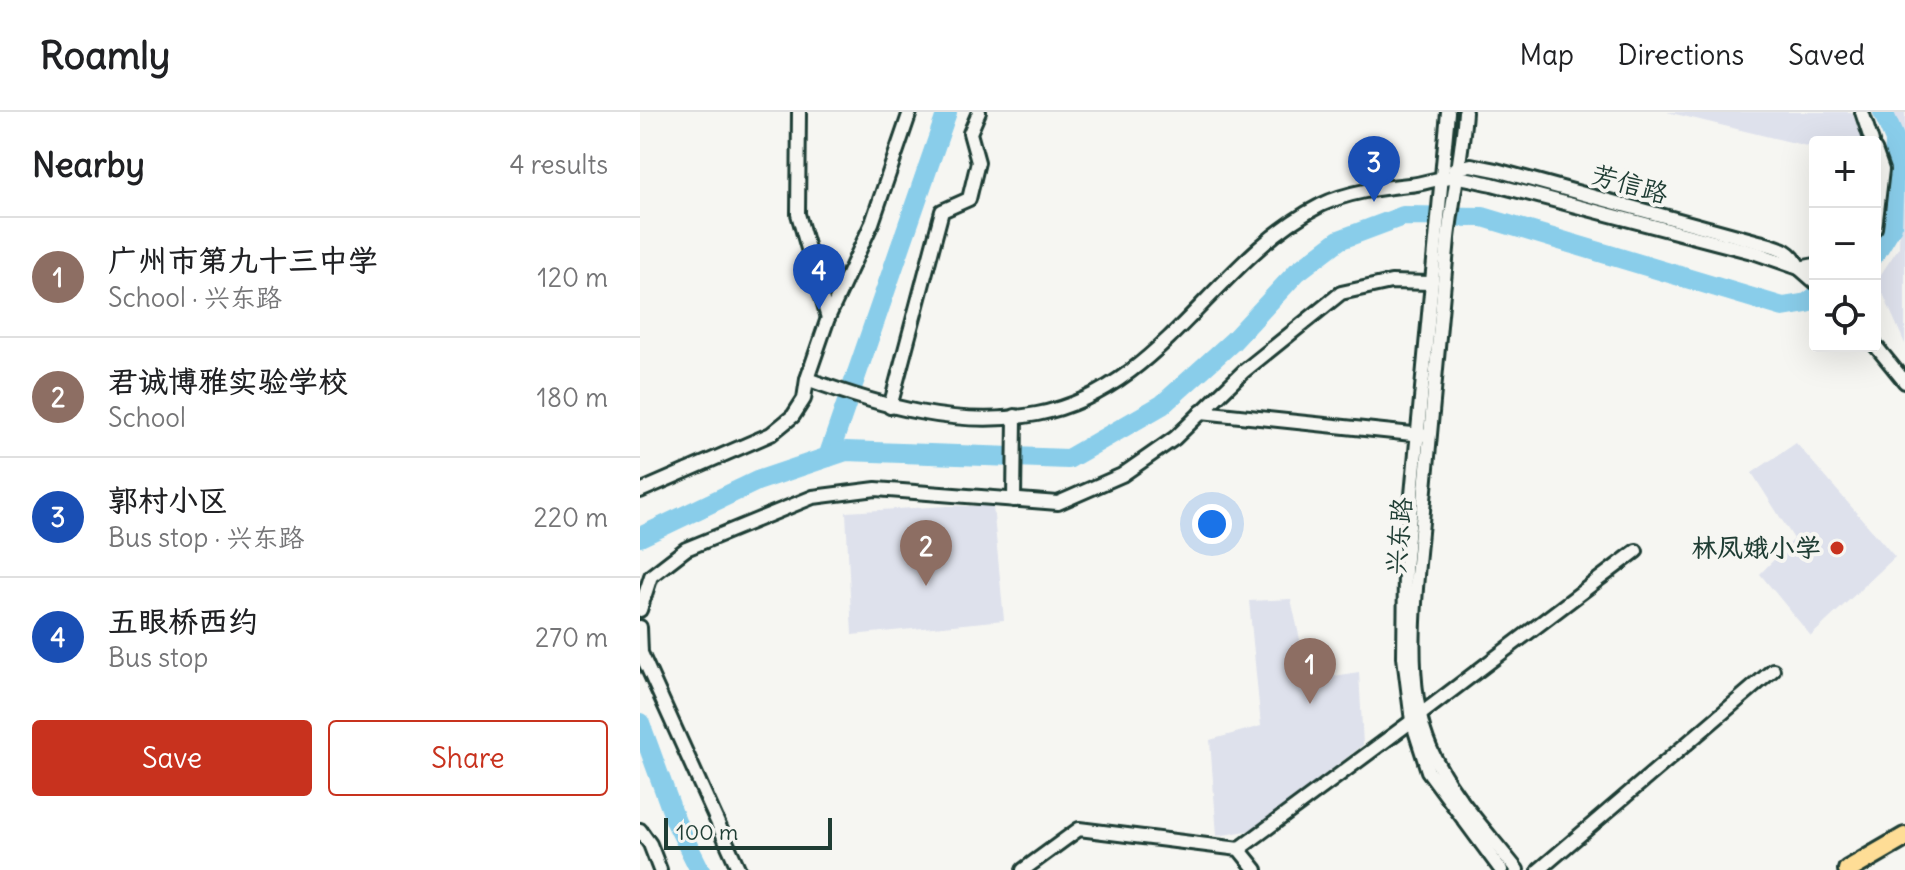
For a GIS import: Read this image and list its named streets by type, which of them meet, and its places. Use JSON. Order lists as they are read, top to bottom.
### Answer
{
  "streets": {
    "street": ["芳信路", "兴东路"]
  },
  "crossings": [
    ["芳信路", "兴东路"]
  ],
  "places": ["林凤娥小学"],
  "scale_bar": "100 m",
  "page": {
    "header": "Roamly",
    "nav": ["Map", "Directions", "Saved"],
    "heading": ["Nearby", "4 results"],
    "map_buttons": ["+", "−"],
    "pins": [
      "3",
      "4",
      "2",
      "1"
    ],
    "list": [
      {
        "mark": "1",
        "name": "广州市第九十三中学",
        "note": "School · 兴东路",
        "value": "120 m"
      },
      {
        "mark": "2",
        "name": "君诚博雅实验学校",
        "note": "School",
        "value": "180 m"
      },
      {
        "mark": "3",
        "name": "郭村小区",
        "note": "Bus stop · 兴东路",
        "value": "220 m"
      },
      {
        "mark": "4",
        "name": "五眼桥西约",
        "note": "Bus stop",
        "value": "270 m"
      }
    ],
    "buttons": ["Save", "Share"],
    "scale": "100 m"
  }
}
